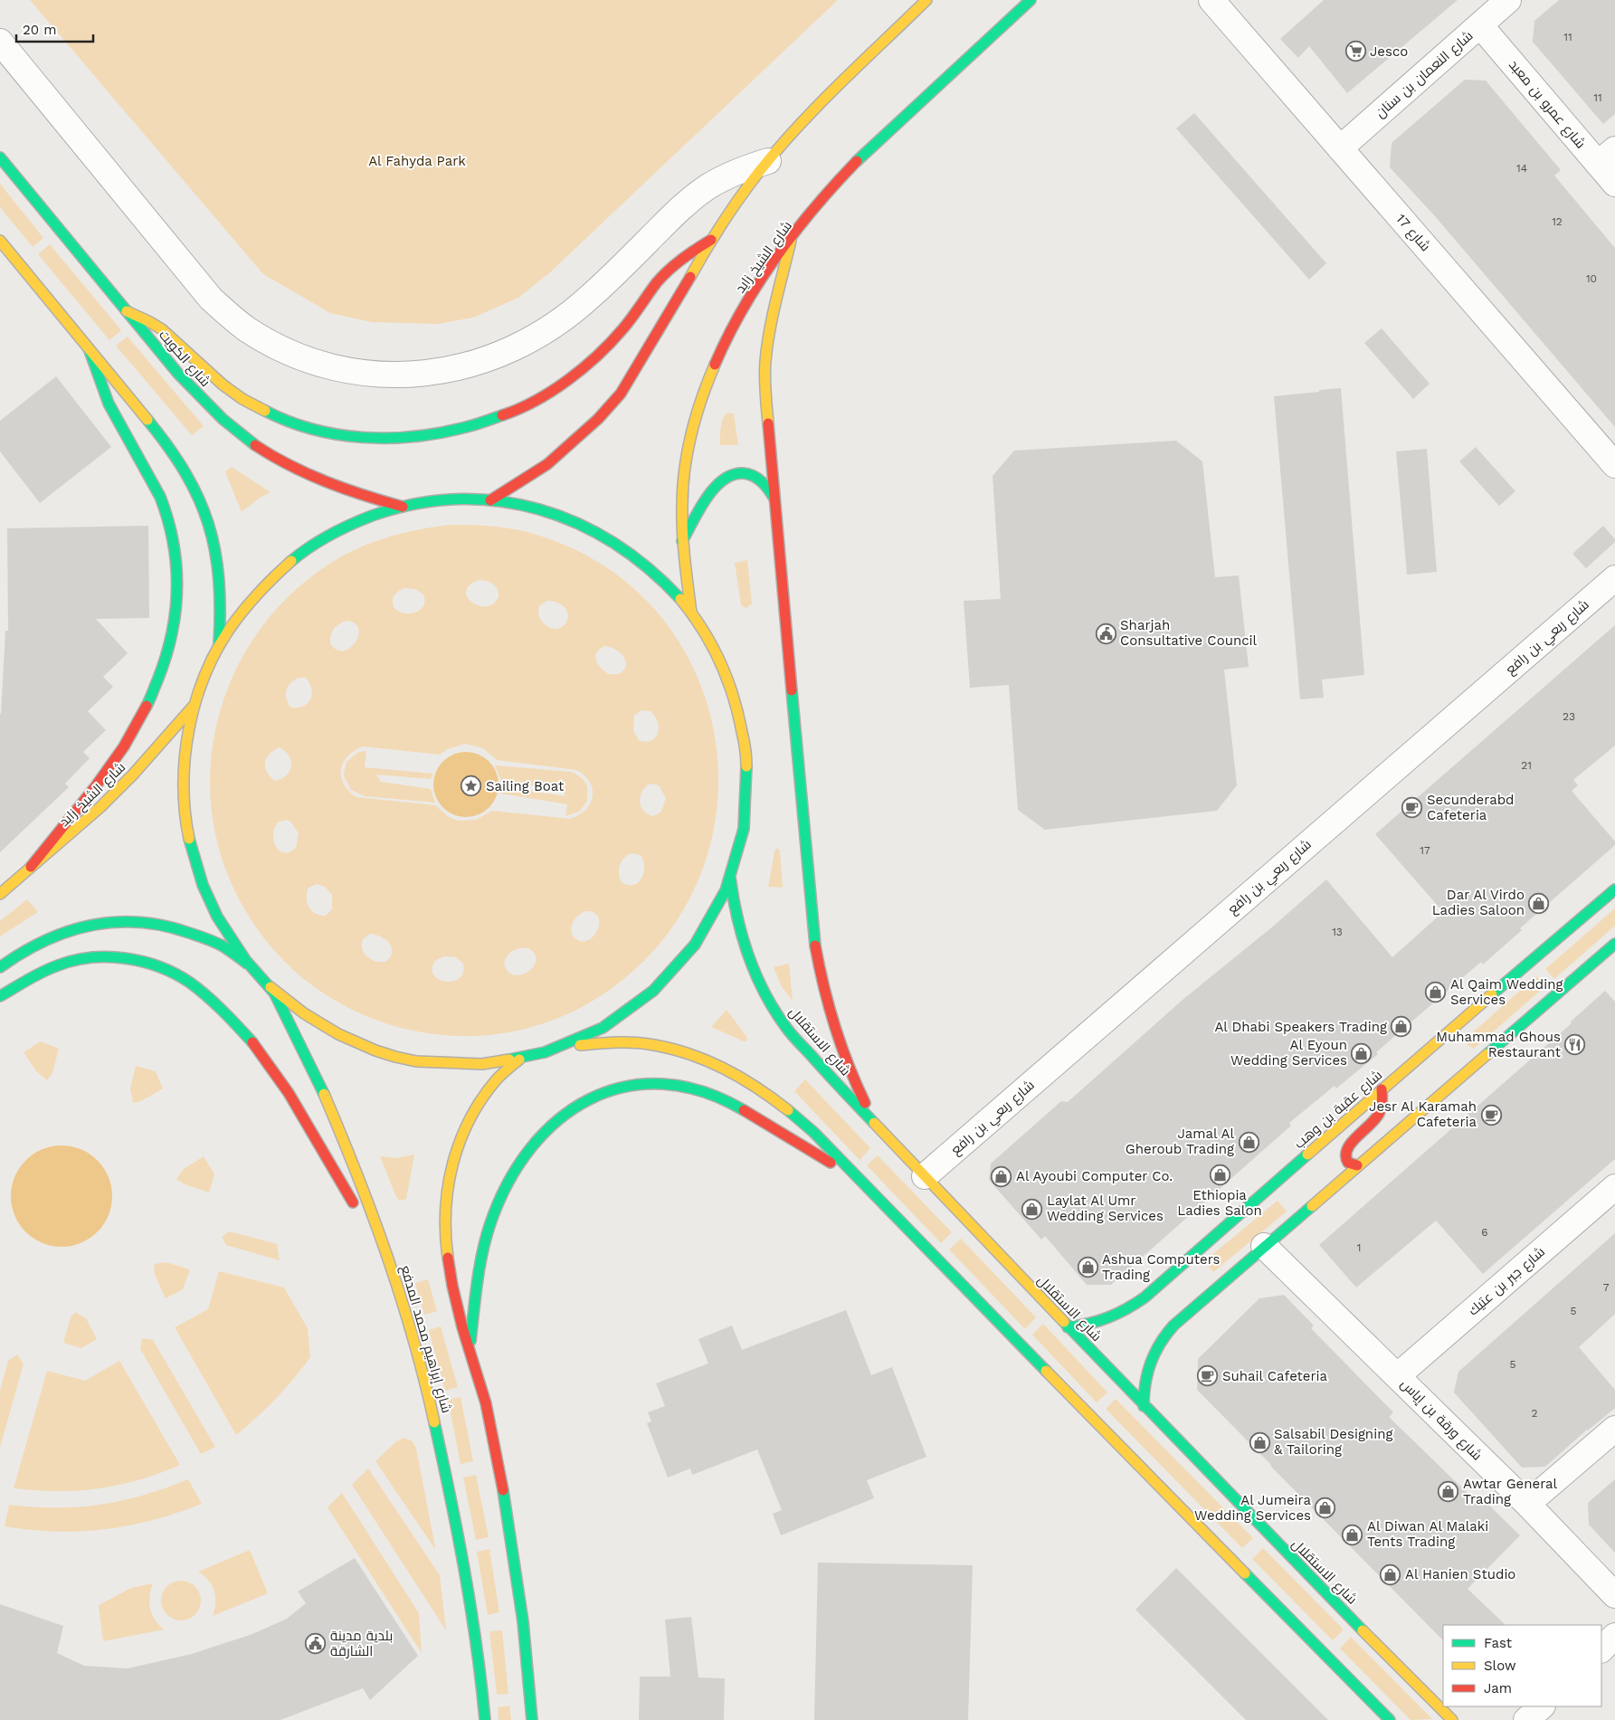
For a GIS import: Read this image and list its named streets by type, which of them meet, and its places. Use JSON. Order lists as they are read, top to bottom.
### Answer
{
  "streets": {
    "main road": [
      "شارع الشيخ زايد",
      "شارع الكويت",
      "شارع الاستقلال",
      "شارع عقبة بن وهب",
      "شارع إبراهيم محمد المدفع"
    ],
    "street": [
      "شارع النعمان بن سنان",
      "شارع عمرو بن معبد",
      "شارع 17",
      "شارع ربعي بن رافع",
      "شارع جبر بن عتيك",
      "شارع ورقة بن إياس"
    ]
  },
  "crossings": [
    ["شارع النعمان بن سنان", "شارع عمرو بن معبد"],
    ["شارع النعمان بن سنان", "شارع 17"],
    ["شارع ربعي بن رافع", "شارع الاستقلال"],
    ["شارع الاستقلال", "شارع عقبة بن وهب"],
    ["شارع جبر بن عتيك", "شارع ورقة بن إياس"]
  ],
  "parks": ["Al Fahyda Park"],
  "places": {
    "supermarket": ["Jesco"],
    "public building": ["Sharjah Consultative Council", "بلدية مدينة الشارقة"],
    "place": ["Sailing Boat"],
    "cafe": ["Secunderabd Cafeteria", "Jesr Al Karamah Cafeteria", "Suhail Cafeteria"],
    "shop": [
      "Dar Al Virdo Ladies Saloon",
      "Al Qaim Wedding Services",
      "Al Dhabi Speakers Trading",
      "Al Eyoun Wedding Services",
      "Jamal Al Gheroub Trading",
      "Ethiopia Ladies Salon",
      "Al Ayoubi Computer Co.",
      "Laylat Al Umr Wedding Services",
      "Ashua Computers Trading",
      "Salsabil Designing & Tailoring",
      "Awtar General Trading",
      "Al Jumeira Wedding Services",
      "Al Diwan Al Malaki Tents Trading",
      "Al Hanien Studio"
    ],
    "restaurant": ["Muhammad Ghous Restaurant"]
  },
  "house_numbers": [
    "11",
    "11",
    "14",
    "12",
    "10",
    "23",
    "21",
    "17",
    "13",
    "6",
    "1",
    "7",
    "5",
    "5",
    "2"
  ],
  "legend": ["Fast", "Slow", "Jam"],
  "scale_bar": "20 m"
}
